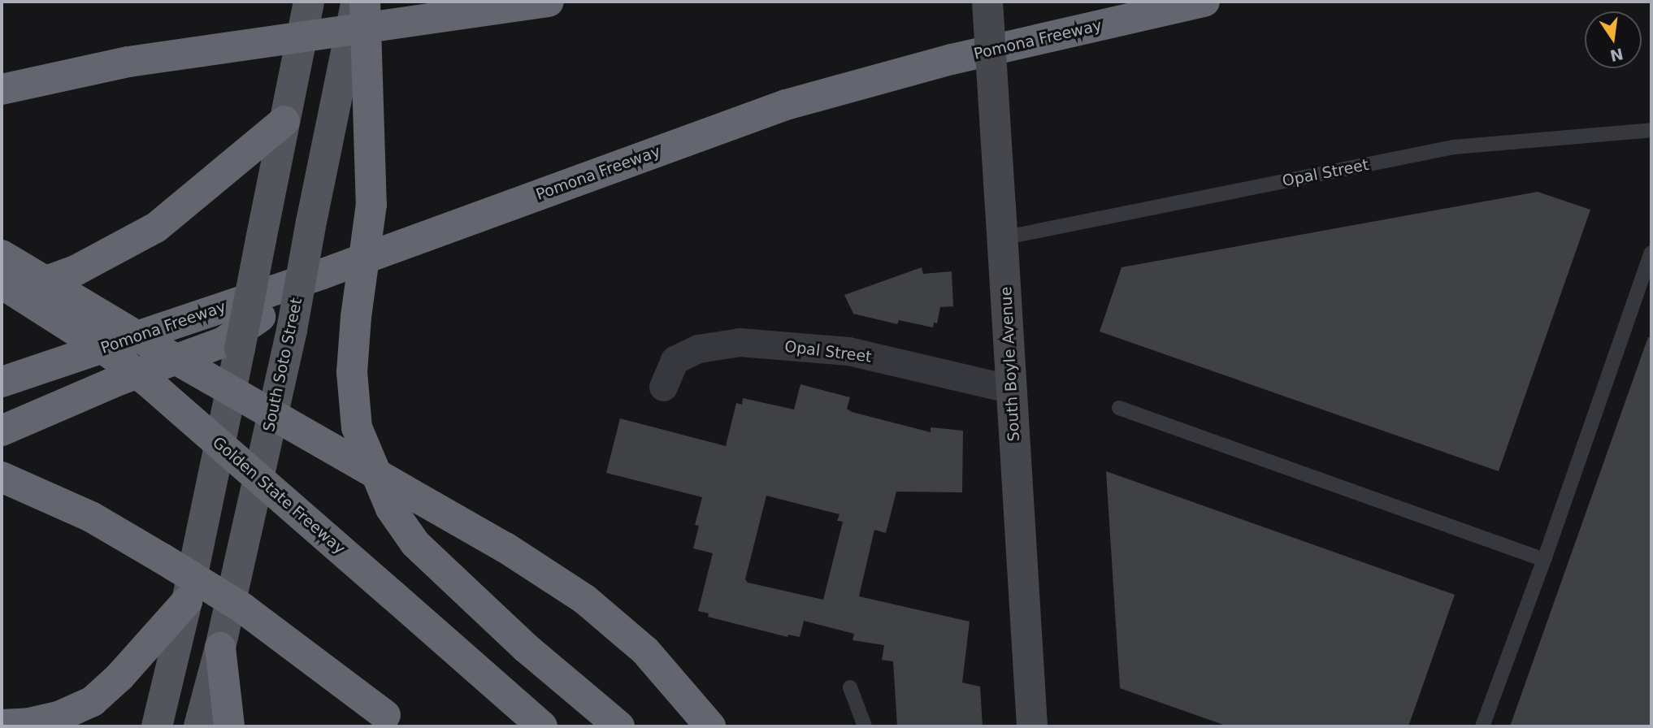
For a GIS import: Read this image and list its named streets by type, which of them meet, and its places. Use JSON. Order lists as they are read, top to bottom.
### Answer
{
  "streets": {
    "highway": ["Pomona Freeway", "Golden State Freeway"],
    "main road": ["South Boyle Avenue", "South Soto Street"],
    "street": ["Opal Street"]
  },
  "crossings": [
    ["Opal Street", "South Boyle Avenue"]
  ],
  "north": "bottom"
}
